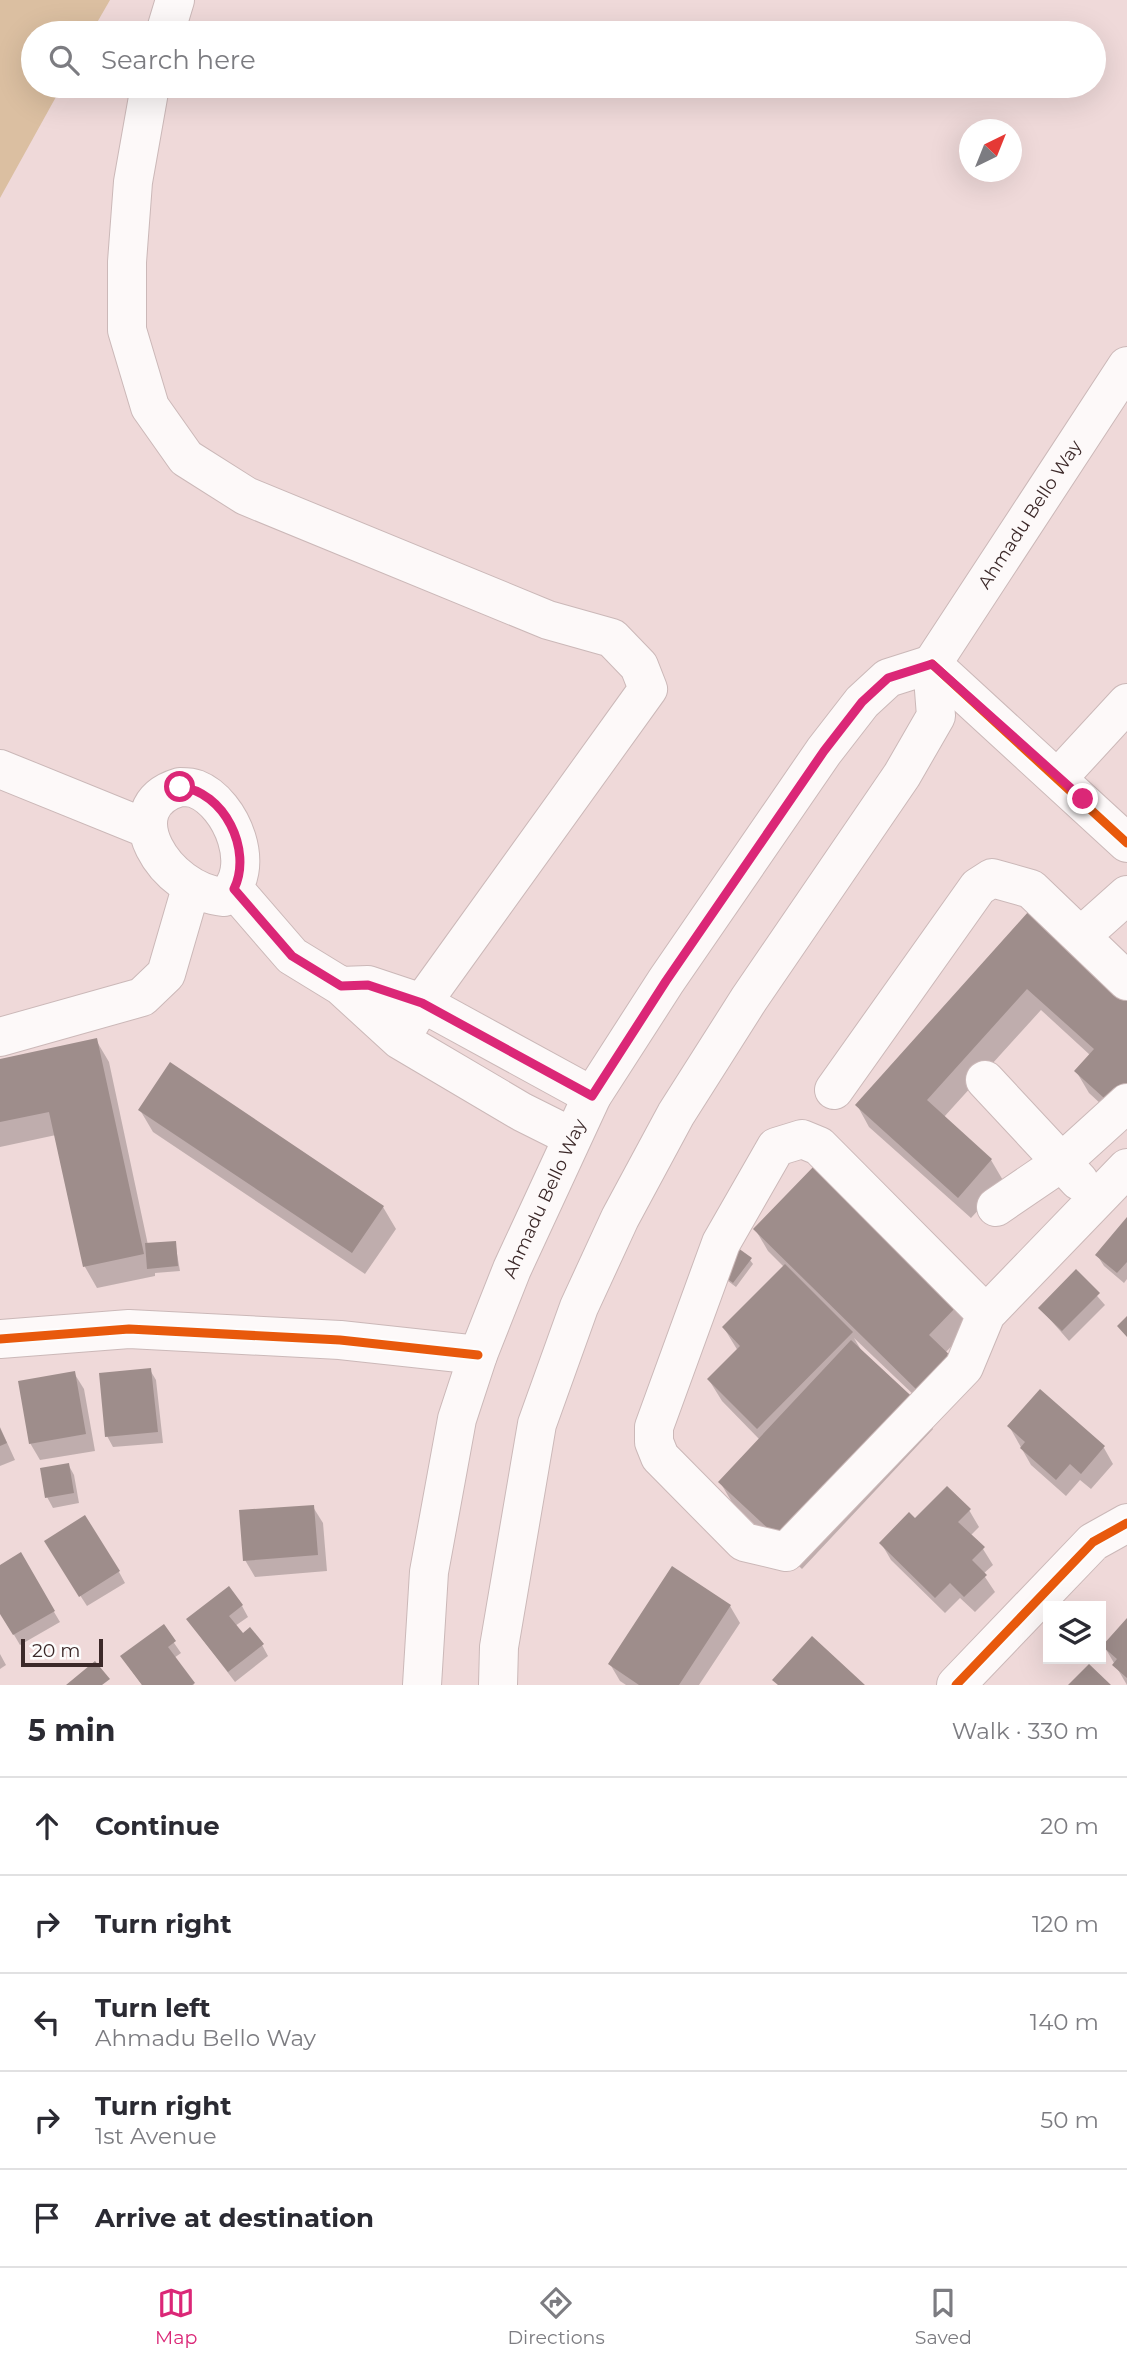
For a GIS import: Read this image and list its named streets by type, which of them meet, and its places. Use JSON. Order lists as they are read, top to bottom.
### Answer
{
  "streets": {
    "main road": ["Ahmadu Bello Way"]
  },
  "scale_bar": "20 m",
  "north": "top right",
  "page": {
    "search": "Search here",
    "scale": "20 m",
    "heading": ["5 min", "Walk · 330 m"],
    "list": [
      ["Continue", "20 m"],
      ["Turn right", "120 m"],
      ["Turn left", "Ahmadu Bello Way", "140 m"],
      ["Turn right", "1st Avenue", "50 m"],
      "Arrive at destination"
    ],
    "nav": ["Map", "Directions", "Saved"]
  }
}
